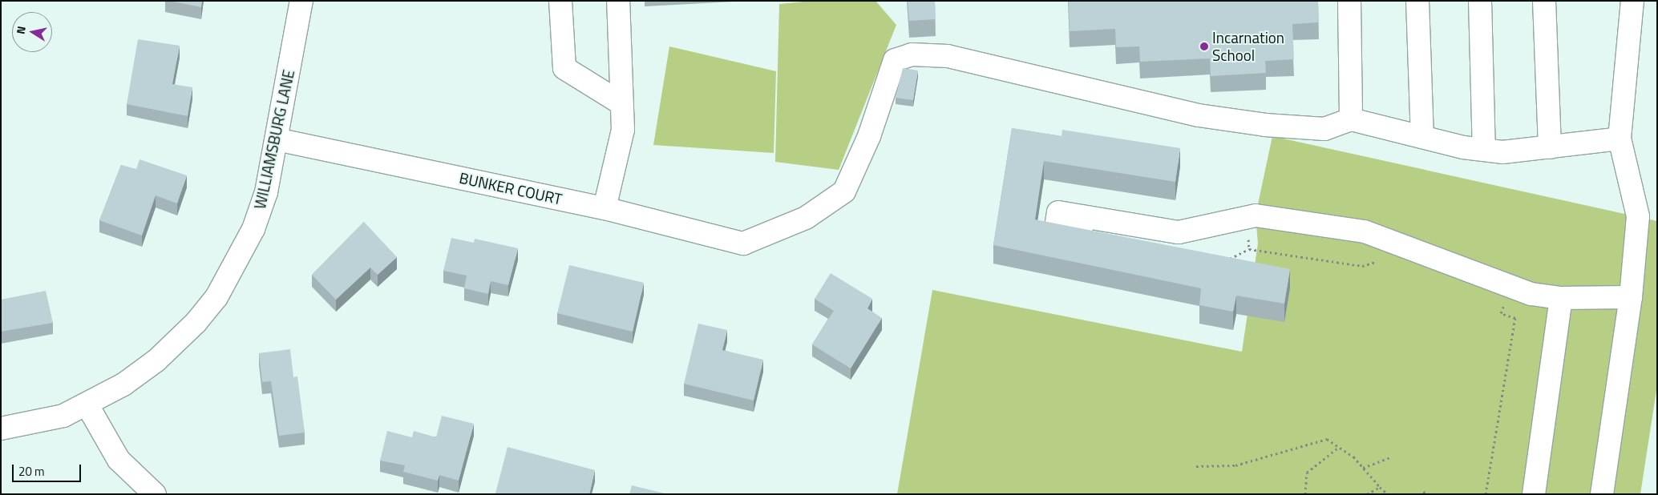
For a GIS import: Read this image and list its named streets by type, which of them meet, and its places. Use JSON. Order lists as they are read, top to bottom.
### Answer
{
  "streets": {
    "street": ["WILLIAMSBURG LANE", "BUNKER COURT"]
  },
  "crossings": [
    ["WILLIAMSBURG LANE", "BUNKER COURT"]
  ],
  "places": ["Incarnation School"],
  "scale_bar": "20 m",
  "north": "left"
}
